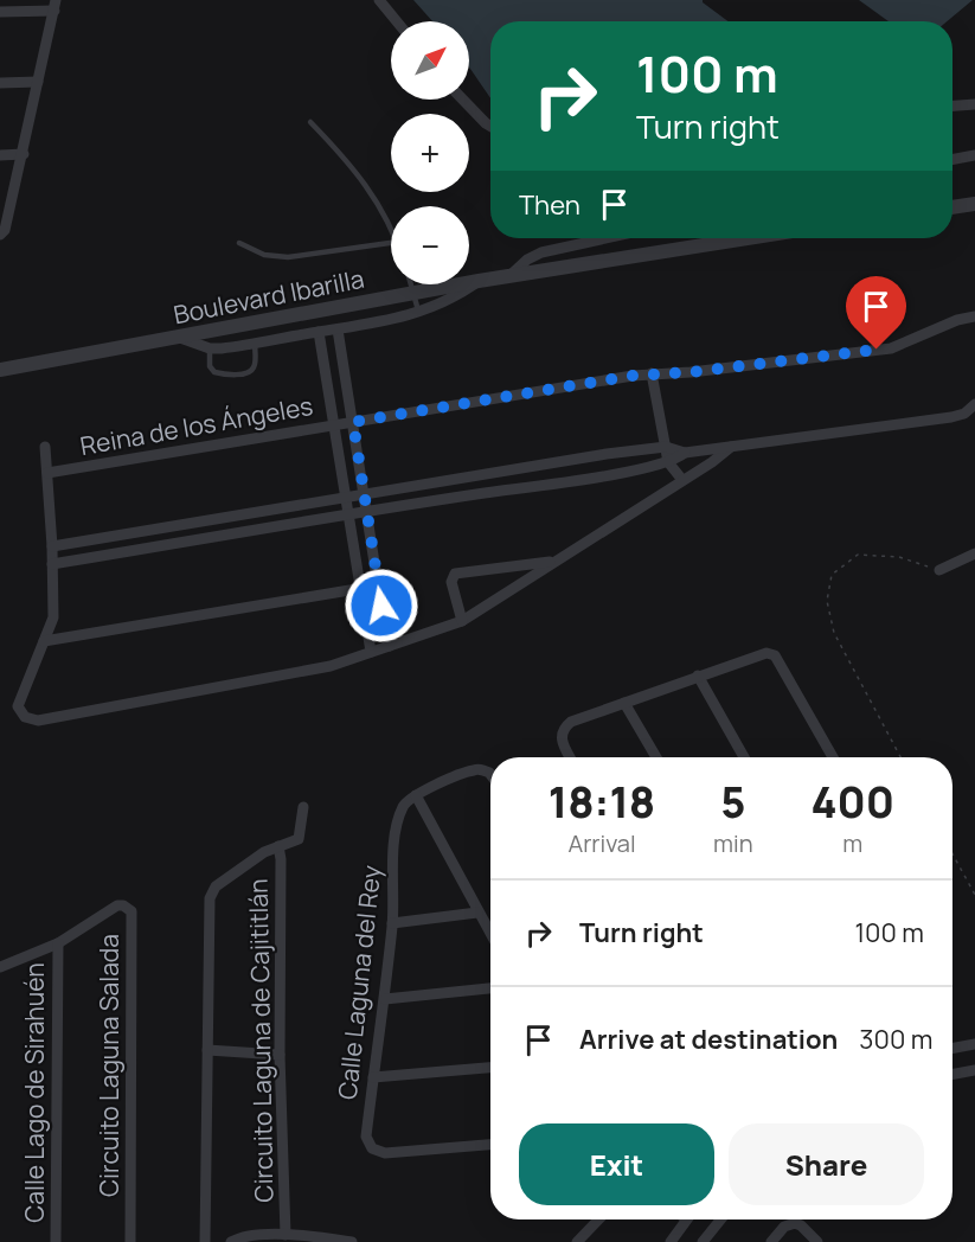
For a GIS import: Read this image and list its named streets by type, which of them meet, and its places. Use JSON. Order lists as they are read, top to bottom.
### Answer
{
  "streets": {
    "street": [
      "Boulevard Ibarilla",
      "Reina de los Ángeles",
      "Calle Laguna del Rey",
      "Circuito Laguna de Cajititlán",
      "Circuito Laguna Salada",
      "Calle Lago de Sirahuén"
    ]
  },
  "crossings": [
    ["Circuito Laguna Salada", "Calle Lago de Sirahuén"]
  ],
  "north": "top right",
  "page": {
    "map_buttons": ["+", "−"],
    "turn": ["100 m", "Turn right"],
    "then": "Then",
    "eta": [
      "18:18",
      "Arrival",
      "5",
      "min",
      "400",
      "m"
    ],
    "list": [
      {
        "name": "Turn right",
        "value": "100 m"
      },
      {
        "name": "Arrive at destination",
        "value": "300 m"
      }
    ],
    "buttons": ["Exit", "Share"]
  }
}
